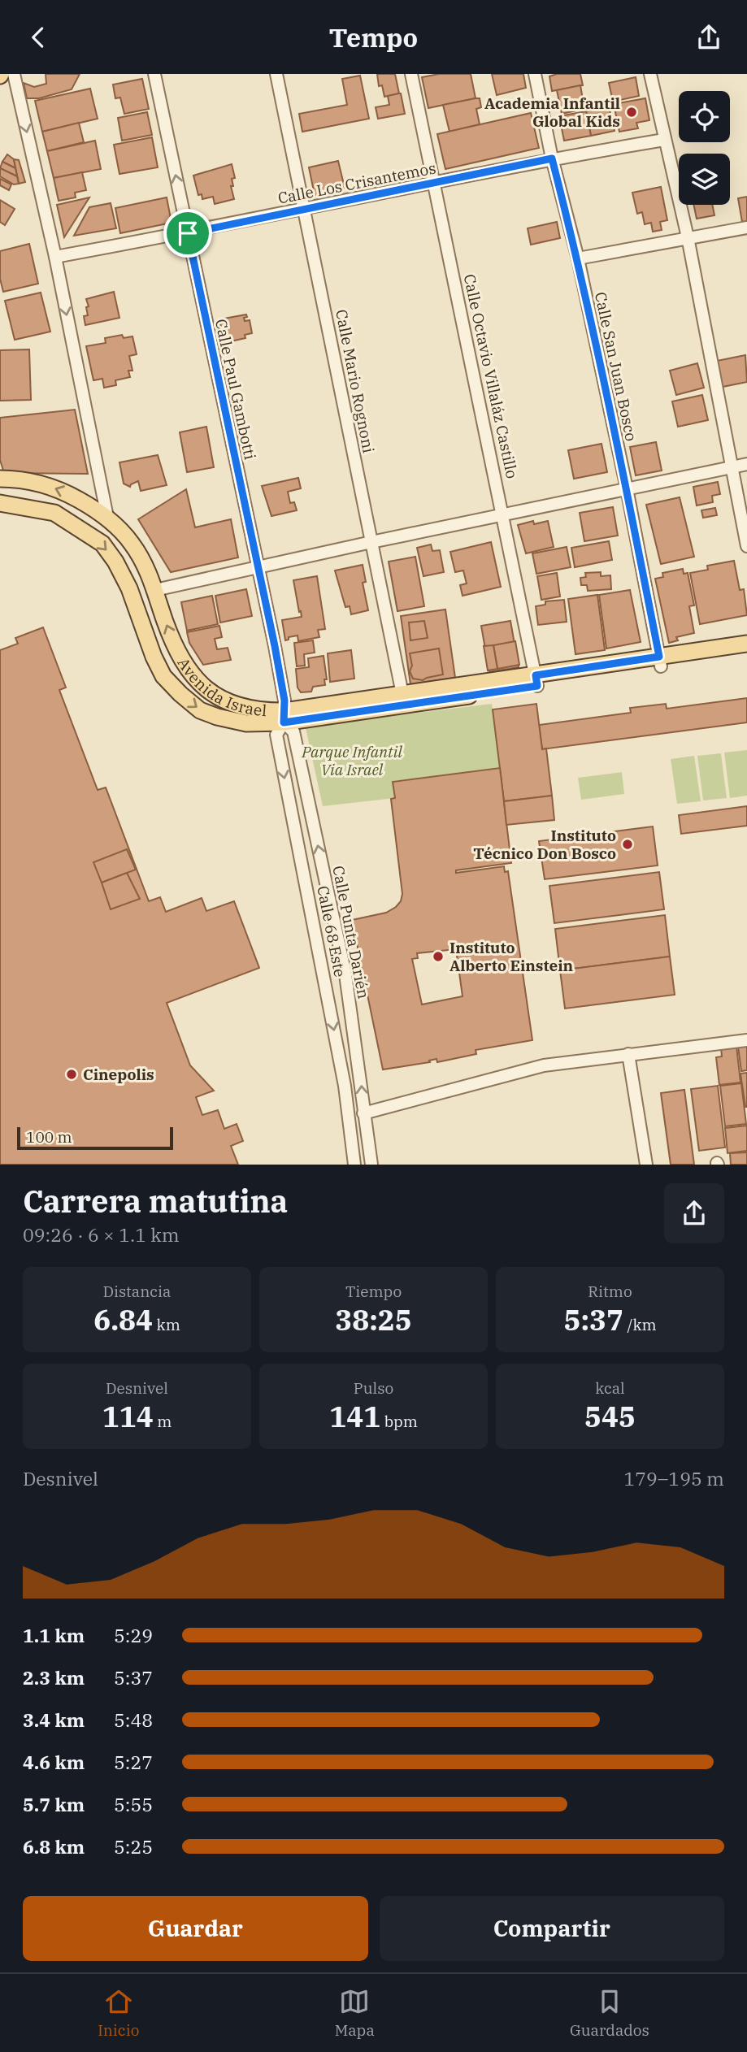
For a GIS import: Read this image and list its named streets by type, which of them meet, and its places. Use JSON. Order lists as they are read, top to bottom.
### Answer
{
  "streets": {
    "main road": ["Avenida Israel"],
    "street": [
      "Calle Los Crisantemos",
      "Calle San Juan Bosco",
      "Calle Octavio Villaláz Castillo",
      "Calle Mario Rognoni",
      "Calle Paul Gambotti",
      "Calle 68 Este",
      "Calle Punta Darién"
    ]
  },
  "crossings": [
    ["Calle Los Crisantemos", "Calle San Juan Bosco"],
    ["Calle Los Crisantemos", "Calle Octavio Villaláz Castillo"],
    ["Calle Los Crisantemos", "Calle Mario Rognoni"],
    ["Calle Los Crisantemos", "Calle Paul Gambotti"],
    ["Calle San Juan Bosco", "Avenida Israel"],
    ["Calle Octavio Villaláz Castillo", "Avenida Israel"],
    ["Calle Mario Rognoni", "Avenida Israel"],
    ["Calle Paul Gambotti", "Avenida Israel"],
    ["Calle Paul Gambotti", "Calle 68 Este"],
    ["Calle Paul Gambotti", "Calle Punta Darién"],
    ["Avenida Israel", "Calle 68 Este"],
    ["Avenida Israel", "Calle Punta Darién"],
    ["Calle 68 Este", "Calle Punta Darién"]
  ],
  "one_way": ["Calle 68 Este", "Calle Punta Darién"],
  "parks": ["Parque Infantil Via Israel"],
  "places": [
    "Academia Infantil Global Kids",
    "Instituto Técnico Don Bosco",
    "Instituto Alberto Einstein",
    "Cinepolis"
  ],
  "scale_bar": "100 m",
  "page": {
    "header": "Tempo",
    "scale": "100 m",
    "heading": ["Carrera matutina", "09:26 · 6 × 1.1 km"],
    "stats": [
      ["Distancia", "6.84 km"],
      ["Tiempo", "38:25"],
      ["Ritmo", "5:37 /km"],
      ["Desnivel", "114 m"],
      ["Pulso", "141 bpm"],
      ["kcal", "545"]
    ],
    "chart": ["Desnivel", "179–195 m"],
    "list": [
      {
        "name": "1.1 km",
        "note": "5:29"
      },
      {
        "name": "2.3 km",
        "note": "5:37"
      },
      {
        "name": "3.4 km",
        "note": "5:48"
      },
      {
        "name": "4.6 km",
        "note": "5:27"
      },
      {
        "name": "5.7 km",
        "note": "5:55"
      },
      {
        "name": "6.8 km",
        "note": "5:25"
      }
    ],
    "buttons": ["Guardar", "Compartir"],
    "tabs": ["Inicio", "Mapa", "Guardados"]
  }
}
